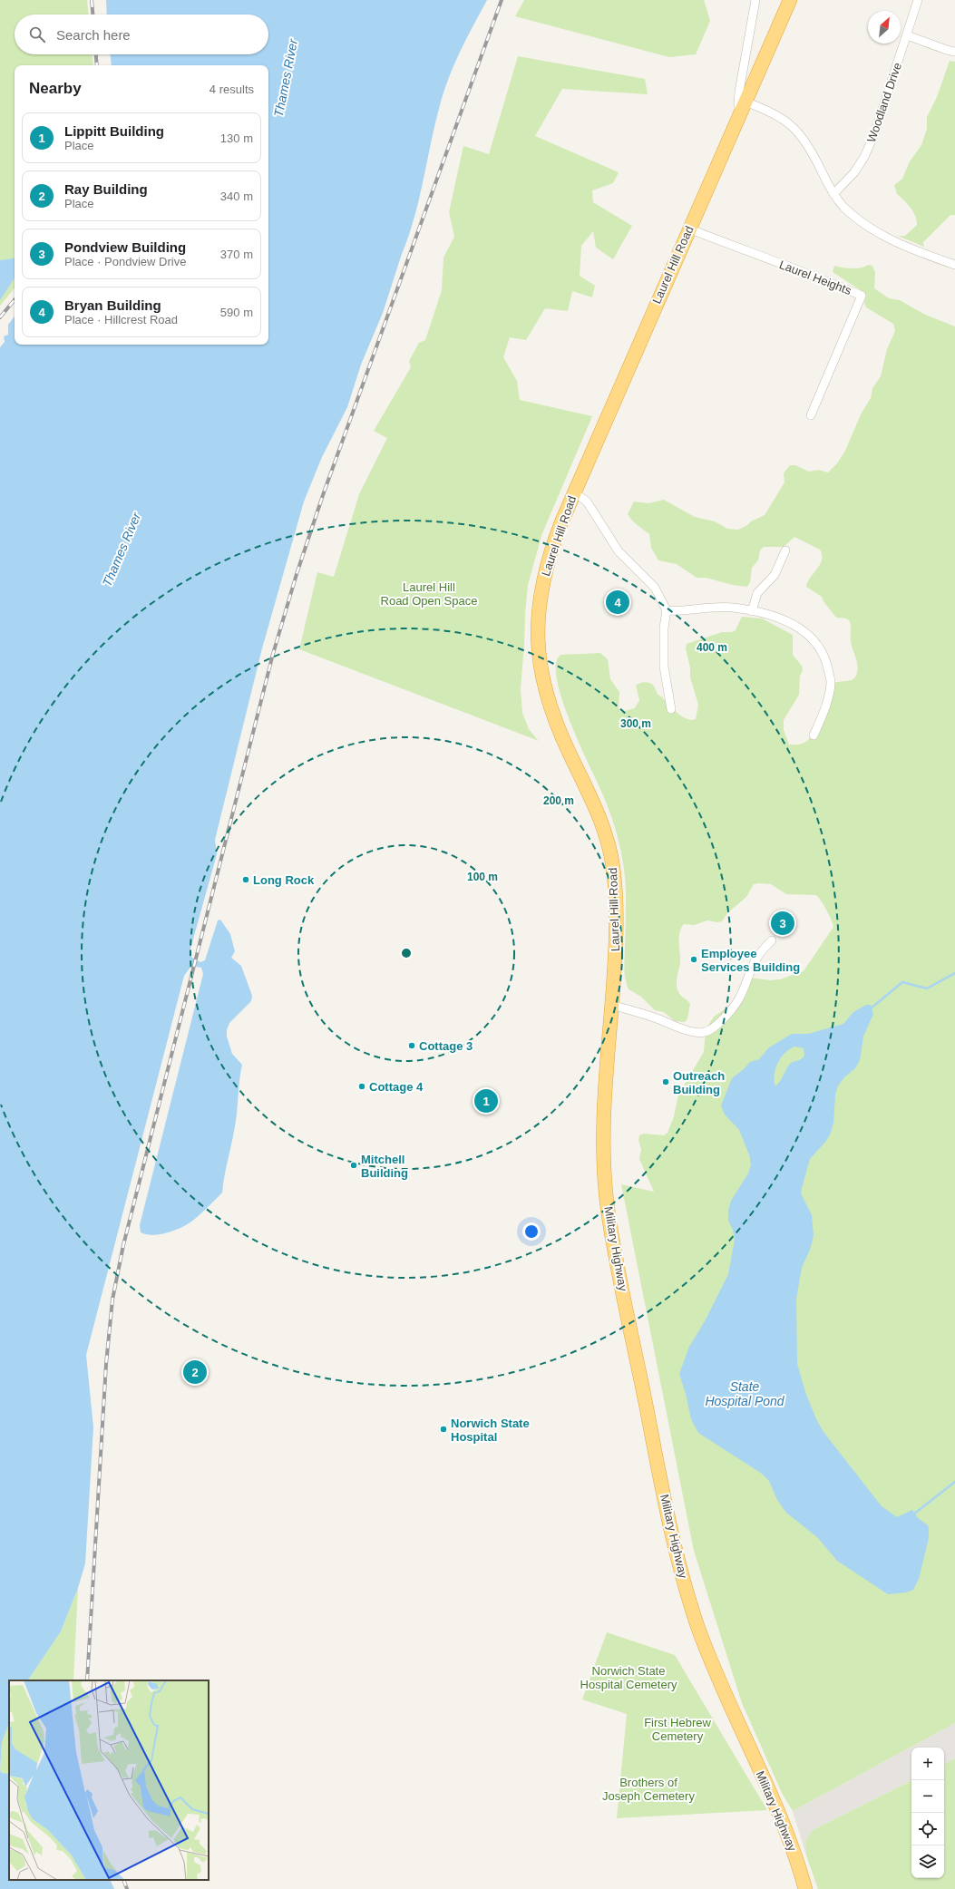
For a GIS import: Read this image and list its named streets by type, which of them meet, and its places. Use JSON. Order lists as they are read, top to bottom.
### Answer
{
  "streets": {
    "highway": ["Laurel Hill Road", "Military Highway"],
    "street": ["Woodland Drive", "Laurel Heights"]
  },
  "crossings": [
    ["Laurel Hill Road", "Laurel Heights"],
    ["Laurel Hill Road", "Military Highway"]
  ],
  "water": ["Thames River", "State Hospital Pond"],
  "parks": [
    "Laurel Hill Road Open Space",
    "Norwich State Hospital Cemetery",
    "First Hebrew Cemetery",
    "Brothers of Joseph Cemetery"
  ],
  "places": [
    "Long Rock",
    "Employee Services Building",
    "Cottage 3",
    "Outreach Building",
    "Cottage 4",
    "Mitchell Building",
    "Norwich State Hospital"
  ],
  "north": "top right",
  "page": {
    "search": "Search here",
    "heading": ["Nearby", "4 results"],
    "list": [
      {
        "mark": "1",
        "name": "Lippitt Building",
        "note": "Place",
        "value": "130 m"
      },
      {
        "mark": "2",
        "name": "Ray Building",
        "note": "Place",
        "value": "340 m"
      },
      {
        "mark": "3",
        "name": "Pondview Building",
        "note": "Place · Pondview Drive",
        "value": "370 m"
      },
      {
        "mark": "4",
        "name": "Bryan Building",
        "note": "Place · Hillcrest Road",
        "value": "590 m"
      }
    ],
    "pins": [
      "4",
      "3",
      "1",
      "2"
    ],
    "map_buttons": ["+", "−"]
  },
  "rings": [
    "400 m",
    "300 m",
    "200 m",
    "100 m"
  ]
}
